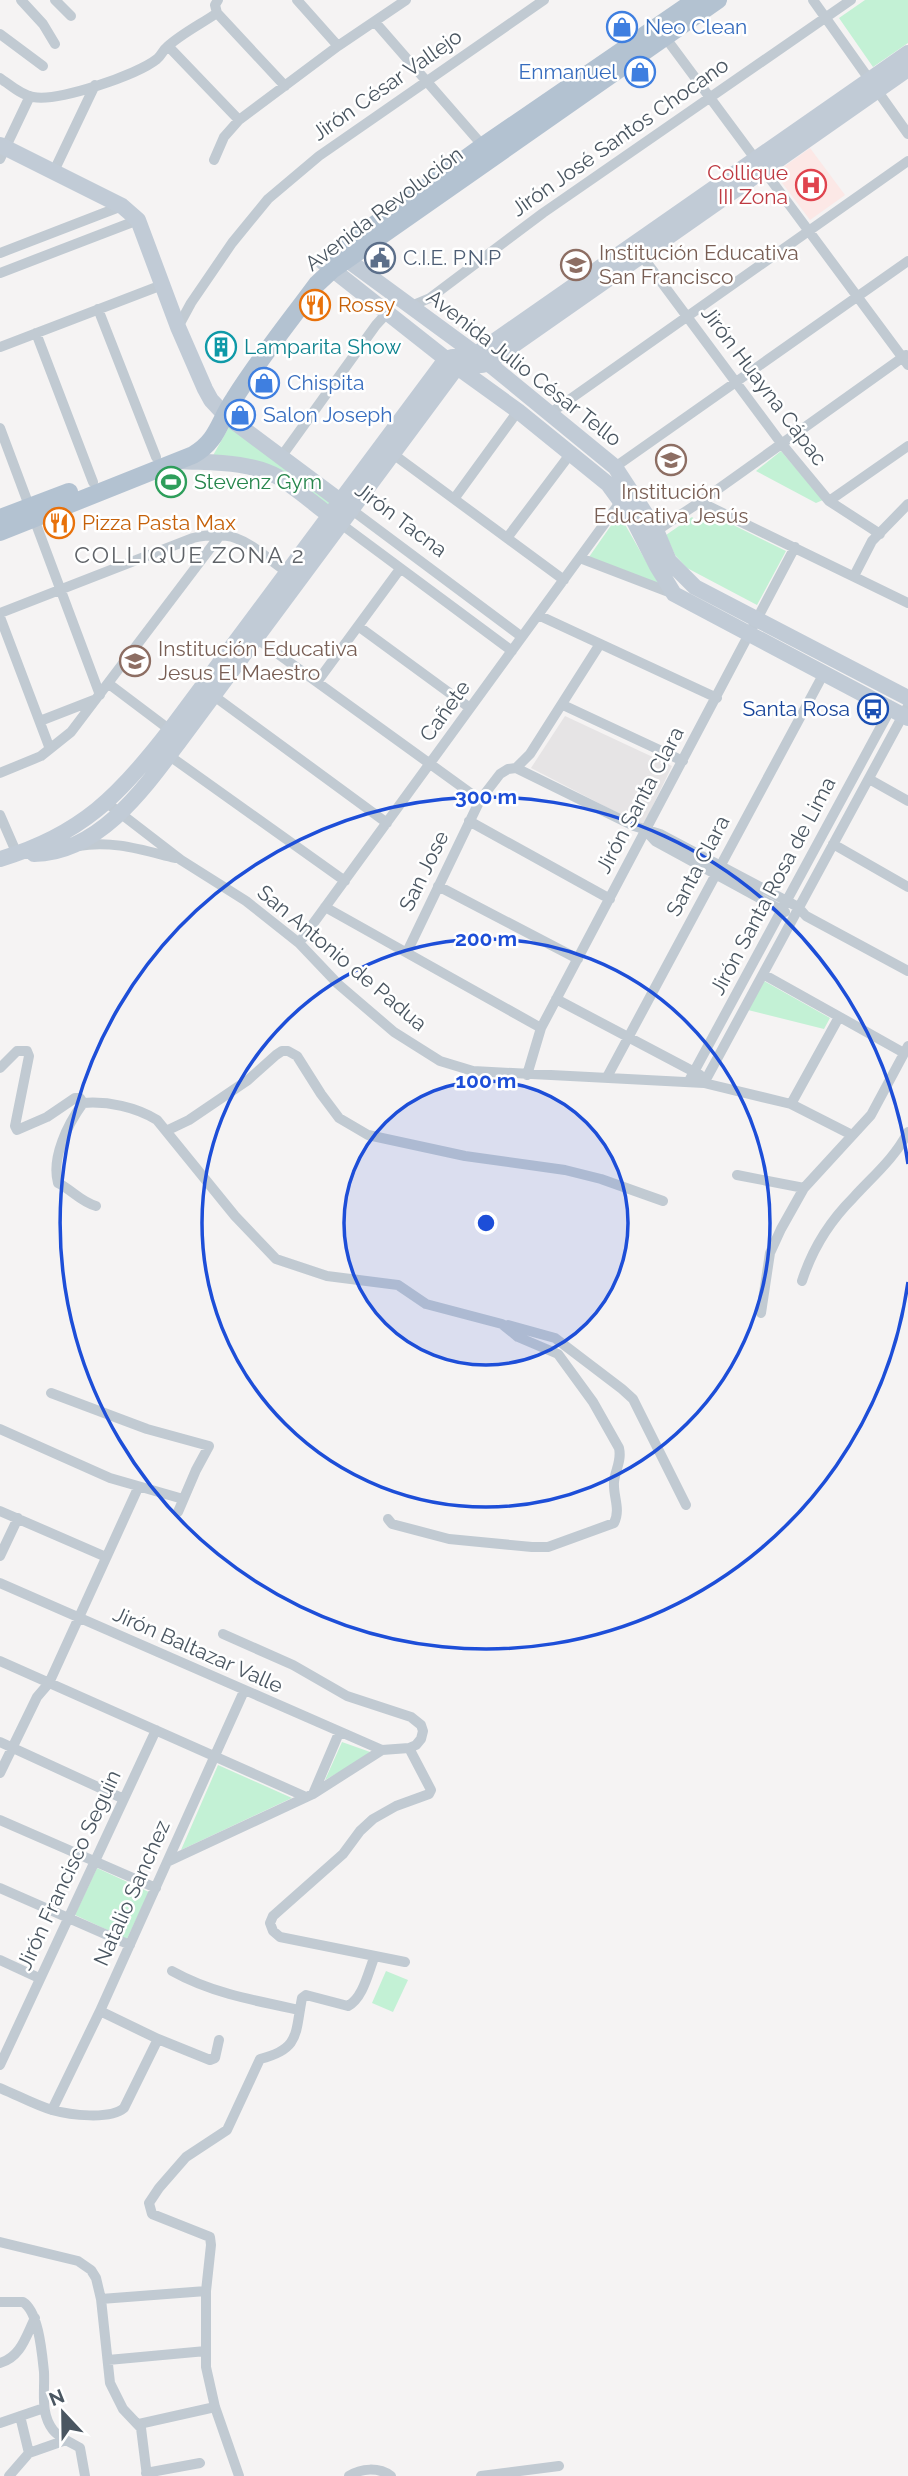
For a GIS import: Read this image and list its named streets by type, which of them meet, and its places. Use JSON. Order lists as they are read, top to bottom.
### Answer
{
  "streets": {
    "main road": ["Avenida Revolución"],
    "street": [
      "Jirón César Vallejo",
      "Jirón José Santos Chocano",
      "Avenida Julio César Tello",
      "Jirón Huayna Cápac",
      "Jirón Tacna",
      "Cañete",
      "Jirón Santa Clara",
      "Santa Clara",
      "San Jose",
      "Jirón Santa Rosa de Lima",
      "San Antonio de Padua",
      "Jirón Baltazar Valle",
      "Jirón Francisco Seguin",
      "Natalio Sanchez"
    ]
  },
  "crossings": [
    ["Jirón César Vallejo", "Jirón Tacna"],
    ["Jirón José Santos Chocano", "Avenida Julio César Tello"],
    ["Avenida Revolución", "Avenida Julio César Tello"],
    ["Avenida Revolución", "Jirón Tacna"],
    ["Avenida Julio César Tello", "Cañete"],
    ["Avenida Julio César Tello", "Jirón Santa Clara"],
    ["Jirón Tacna", "Cañete"],
    ["Cañete", "San Antonio de Padua"],
    ["Jirón Santa Clara", "San Antonio de Padua"],
    ["Santa Clara", "San Antonio de Padua"],
    ["Jirón Santa Rosa de Lima", "San Antonio de Padua"],
    ["Jirón Baltazar Valle", "Natalio Sanchez"]
  ],
  "districts": ["COLLIQUE ZONA 2"],
  "places": {
    "shop": [
      "Neo Clean",
      "Enmanuel",
      "Chispita",
      "Salon Joseph"
    ],
    "hospital": ["Collique III Zona"],
    "public building": ["C.I.E. P.N.P"],
    "school or university": ["Institución Educativa San Francisco", "Institución Educativa Jesús", "Institución Educativa Jesus El Maestro"],
    "restaurant": ["Rossy", "Pizza Pasta Max"],
    "building": ["Lamparita Show"],
    "sports": ["Stevenz Gym"],
    "bus stop": ["Santa Rosa"]
  },
  "north": "top",
  "rings": ["300 m", "200 m", "100 m"]
}
